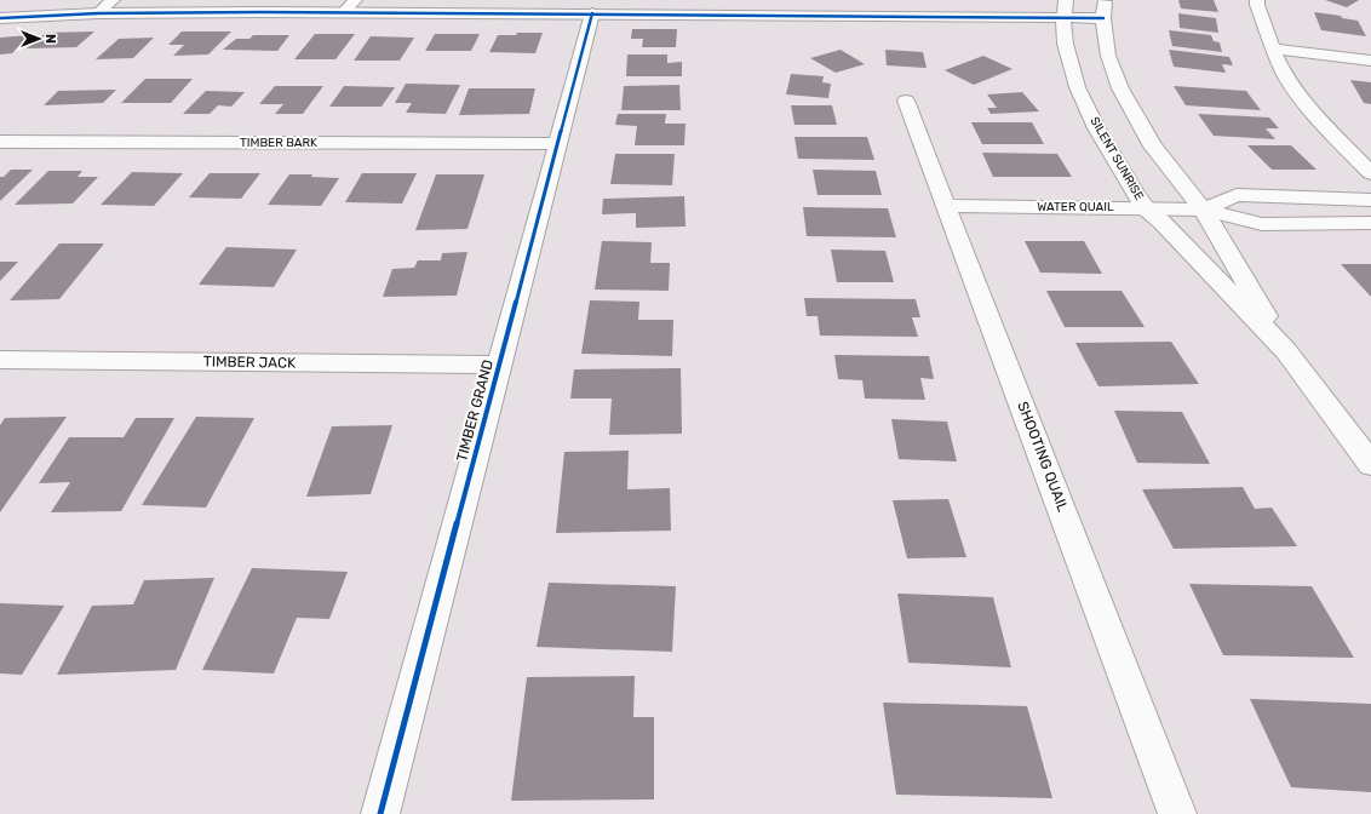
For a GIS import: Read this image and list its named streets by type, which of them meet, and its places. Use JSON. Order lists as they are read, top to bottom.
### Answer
{
  "streets": {
    "street": [
      "TIMBER BARK",
      "SILENT SUNRISE",
      "WATER QUAIL",
      "TIMBER JACK",
      "TIMBER GRAND",
      "SHOOTING QUAIL"
    ]
  },
  "crossings": [
    ["TIMBER BARK", "TIMBER GRAND"],
    ["SILENT SUNRISE", "WATER QUAIL"],
    ["WATER QUAIL", "SHOOTING QUAIL"],
    ["TIMBER JACK", "TIMBER GRAND"]
  ],
  "north": "right"
}
